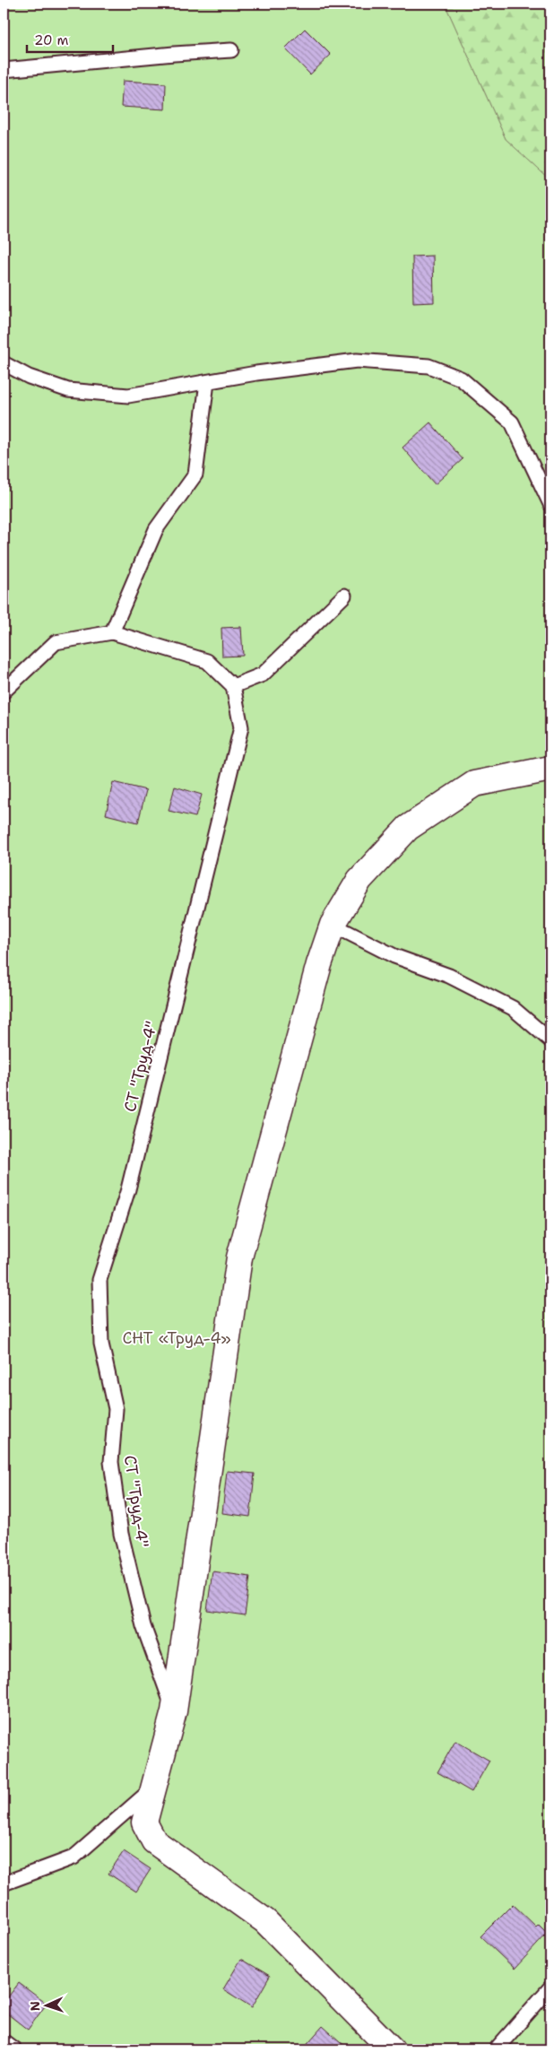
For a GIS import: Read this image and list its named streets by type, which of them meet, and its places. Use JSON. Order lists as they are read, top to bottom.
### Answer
{
  "streets": {
    "lane": ["СТ \"Труд-4\""]
  },
  "parks": ["СНТ «Труд-4»"],
  "scale_bar": "20 m",
  "north": "left"
}
